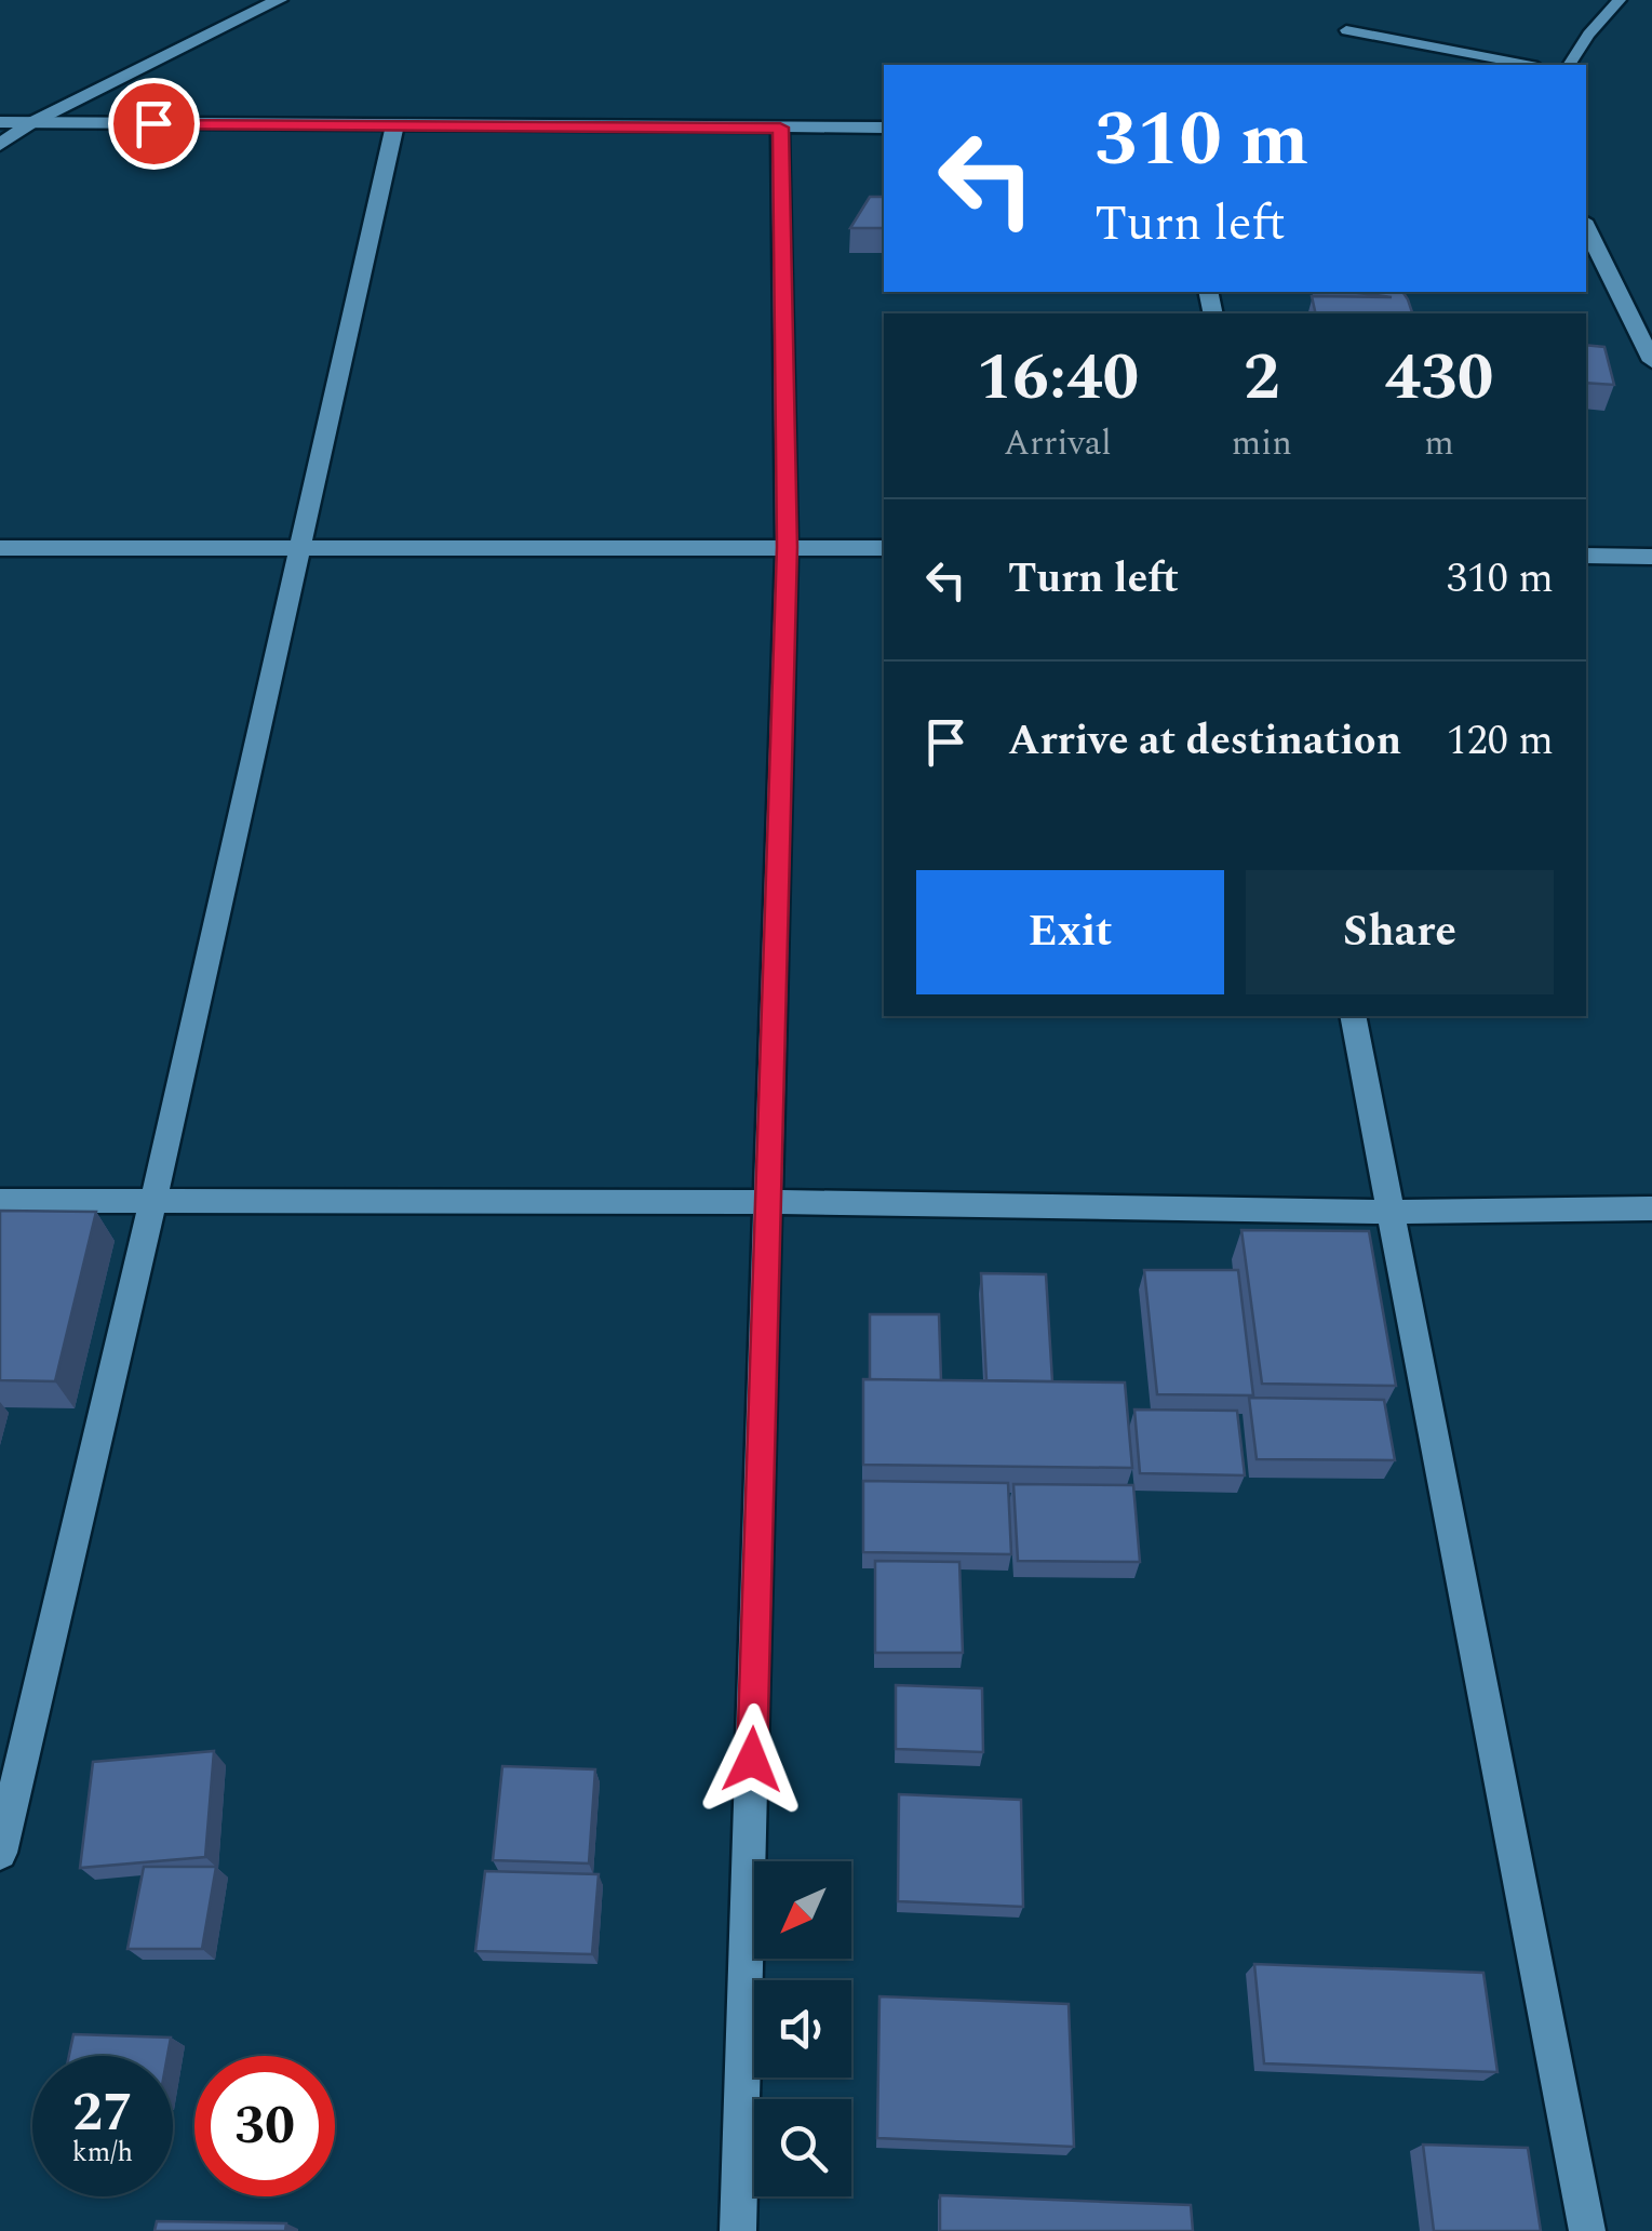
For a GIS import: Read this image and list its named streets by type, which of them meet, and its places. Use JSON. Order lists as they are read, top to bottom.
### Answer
{
  "north": "bottom left",
  "page": {
    "turn": ["310 m", "Turn left"],
    "eta": [
      "16:40",
      "Arrival",
      "2",
      "min",
      "430",
      "m"
    ],
    "list": [
      {
        "name": "Turn left",
        "value": "310 m"
      },
      {
        "name": "Arrive at destination",
        "value": "120 m"
      }
    ],
    "buttons": ["Exit", "Share"],
    "speed": "27 km/h",
    "limit": "30"
  }
}
